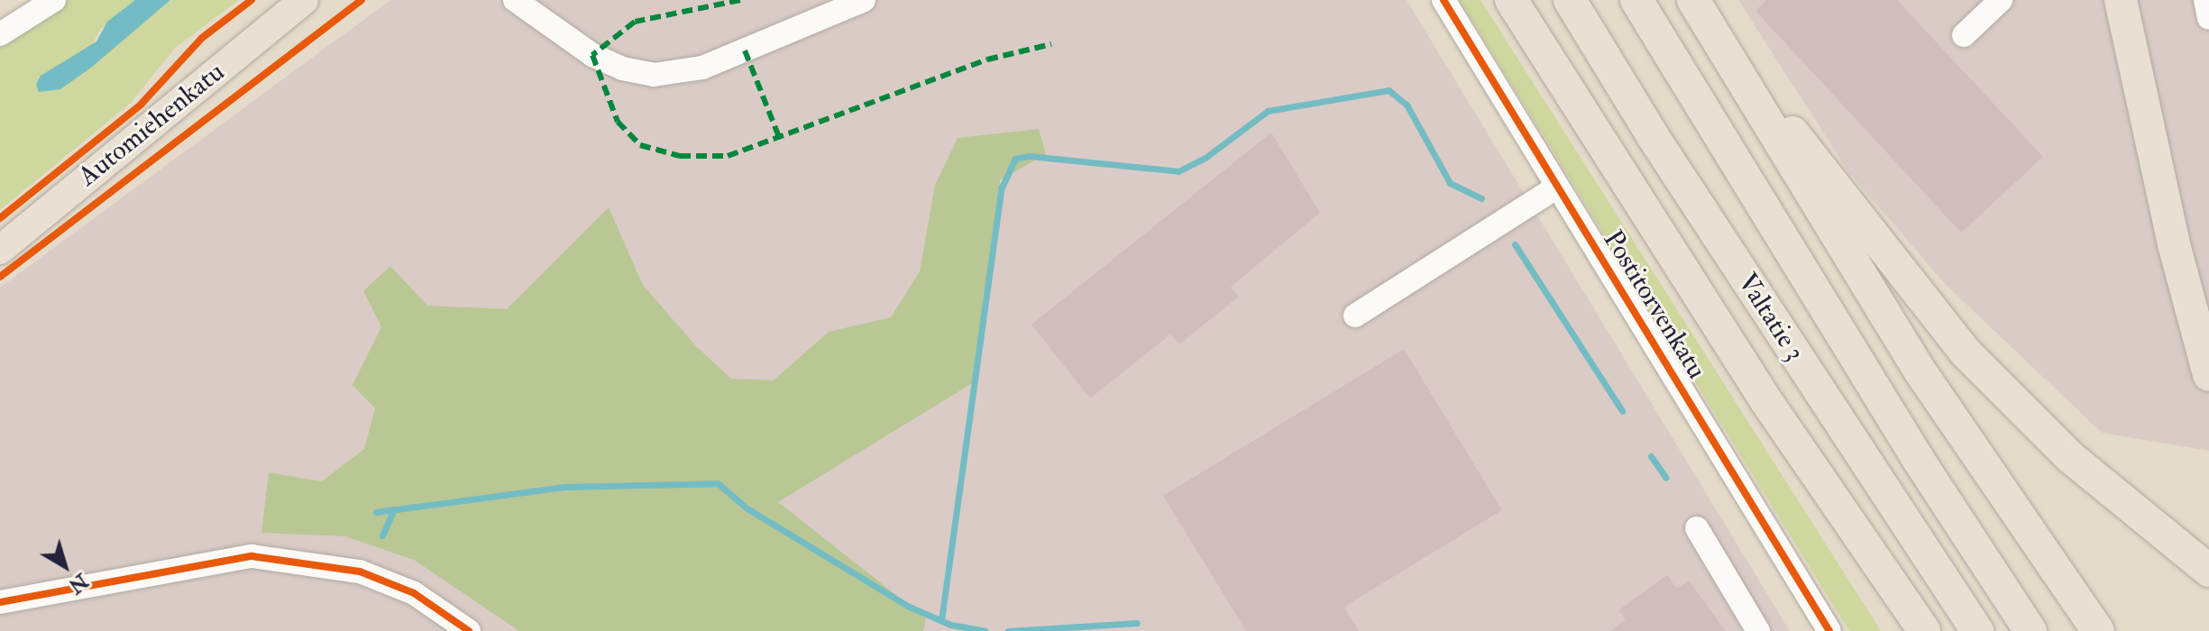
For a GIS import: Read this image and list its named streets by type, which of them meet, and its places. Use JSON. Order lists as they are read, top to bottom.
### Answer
{
  "streets": {
    "highway": ["Valtatie 3"],
    "main road": ["Automiehenkatu"],
    "street": ["Postitorvenkatu"]
  },
  "north": "bottom right"
}
